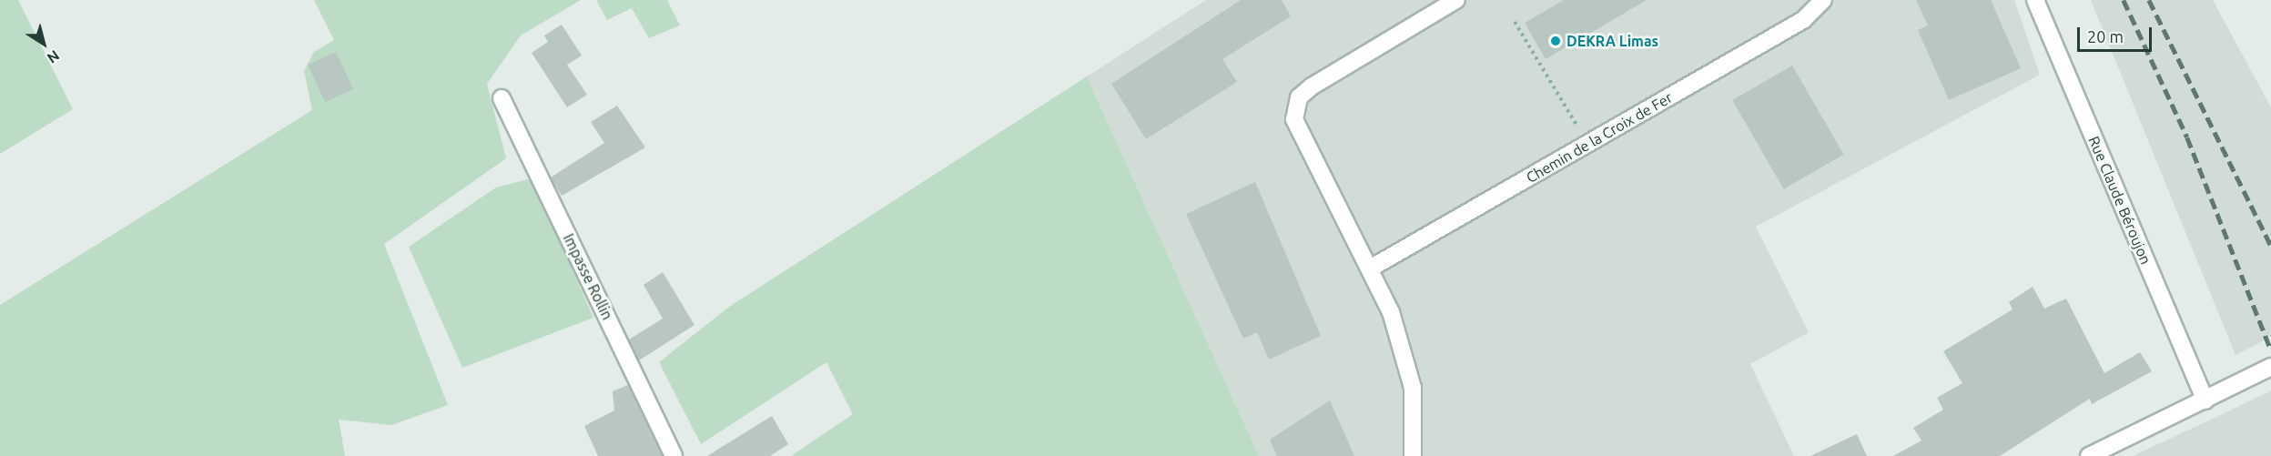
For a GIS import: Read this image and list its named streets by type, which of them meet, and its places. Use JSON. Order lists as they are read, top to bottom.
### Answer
{
  "streets": {
    "street": ["Chemin de la Croix de Fer", "Rue Claude Béroujon", "Impasse Rollin"]
  },
  "places": ["DEKRA Limas"],
  "scale_bar": "20 m",
  "north": "bottom right"
}
